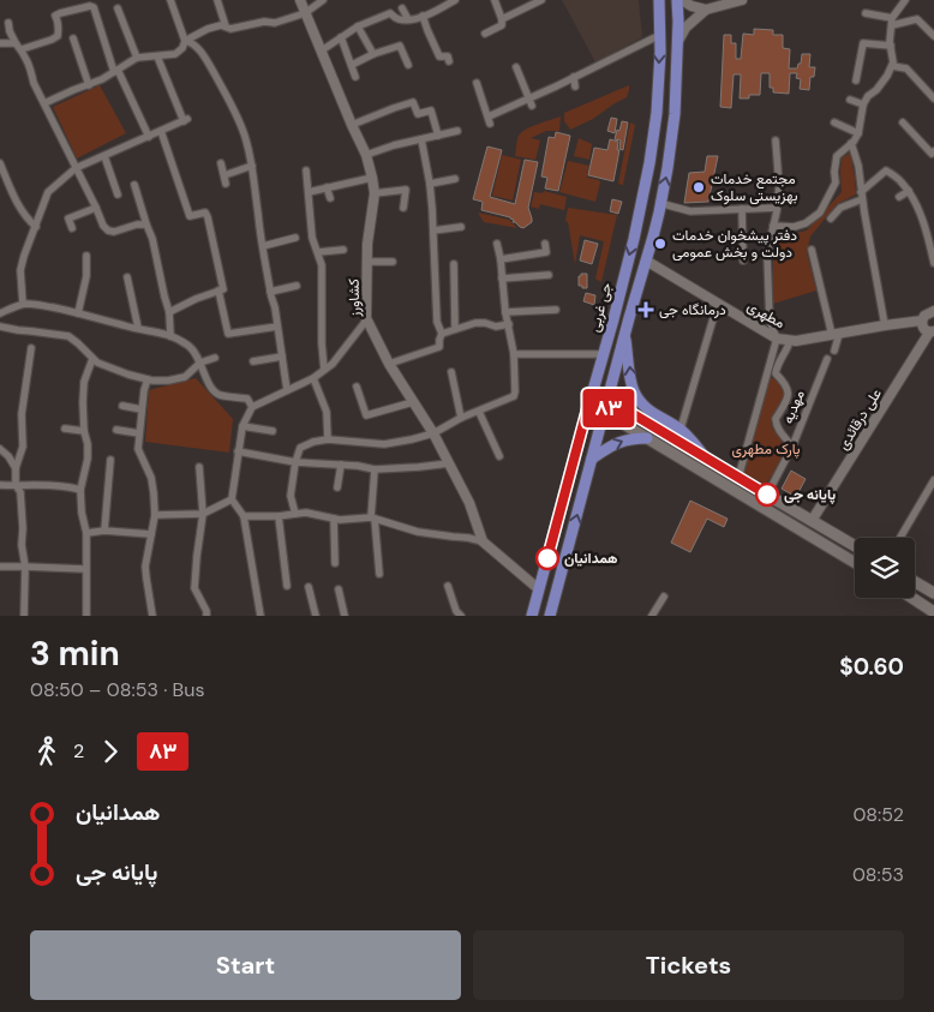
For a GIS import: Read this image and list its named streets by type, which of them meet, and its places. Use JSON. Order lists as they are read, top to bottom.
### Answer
{
  "streets": {
    "main road": ["جی غربی"],
    "street": [
      "کشاورز",
      "مطهری",
      "مهدیه",
      "علی درقائدی"
    ]
  },
  "crossings": [
    ["جی غربی", "مطهری"]
  ],
  "parks": ["پارک مطهری"],
  "places": {
    "other": [
      "مجتمع خدمات بهزیستی سلوک",
      "دفتر پیشخوان خدمات دولت و بخش عمومی",
      "پایانه جی",
      "همدانیان"
    ],
    "health": ["درمانگاه جی"]
  },
  "lines": ["bus line ۸۳"],
  "page": {
    "on_map": "۸۳",
    "heading": ["3 min", "08:50 – 08:53 · Bus", "$0.60"],
    "legs": ["2", "۸۳"],
    "list": [
      {
        "name": "همدانیان",
        "value": "08:52"
      },
      {
        "name": "پایانه جی",
        "value": "08:53"
      }
    ],
    "buttons": ["Start", "Tickets"]
  }
}
